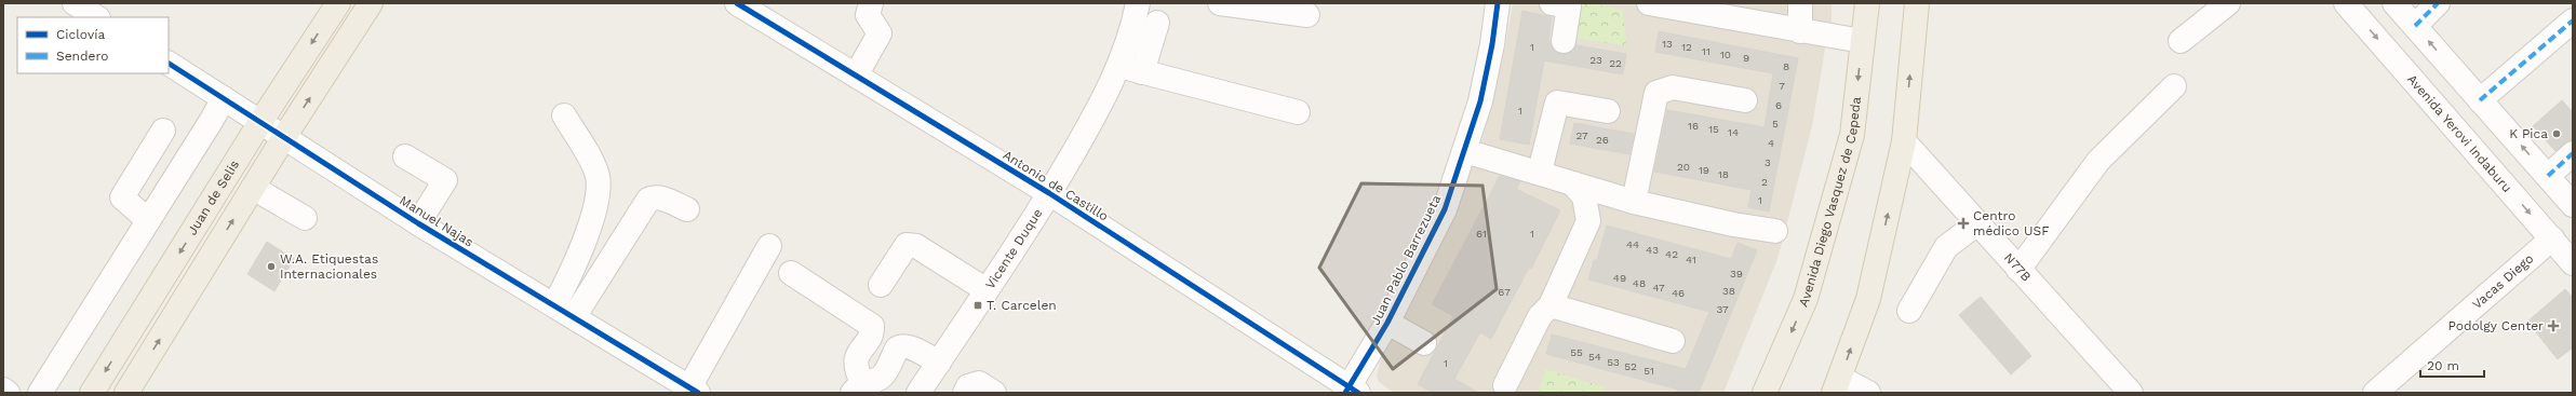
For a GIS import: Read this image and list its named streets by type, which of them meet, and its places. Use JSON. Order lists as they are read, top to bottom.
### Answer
{
  "streets": {
    "main road": ["Juan de Selis", "Avenida Diego Vasquez de Cepeda"],
    "street": [
      "Avenida Yerovi Indaburu",
      "Antonio de Castillo",
      "Manuel Najas",
      "Vicente Duque",
      "Juan Pablo Barrezueta",
      "N77B",
      "Vacas Diego"
    ]
  },
  "crossings": [
    ["Avenida Yerovi Indaburu", "Vacas Diego"],
    ["Antonio de Castillo", "Vicente Duque"],
    ["Antonio de Castillo", "Juan Pablo Barrezueta"],
    ["Juan de Selis", "Manuel Najas"]
  ],
  "places": {
    "other": ["K Pica", "W.A. Etiquestas Internacionales"],
    "health": ["Centro médico USF", "Podolgy Center"],
    "transit": ["T. Carcelen"]
  },
  "house_numbers": [
    "13",
    "1",
    "12",
    "11",
    "10",
    "9",
    "23",
    "22",
    "8",
    "7",
    "6",
    "1",
    "5",
    "16",
    "15",
    "14",
    "27",
    "26",
    "4",
    "3",
    "20",
    "19",
    "18",
    "2",
    "1",
    "61",
    "1",
    "44",
    "43",
    "42",
    "41",
    "39",
    "49",
    "48",
    "47",
    "38",
    "67",
    "46",
    "37",
    "55",
    "54",
    "53",
    "1",
    "52",
    "51"
  ],
  "legend": ["Ciclovía", "Sendero"],
  "scale_bar": "20 m"
}
